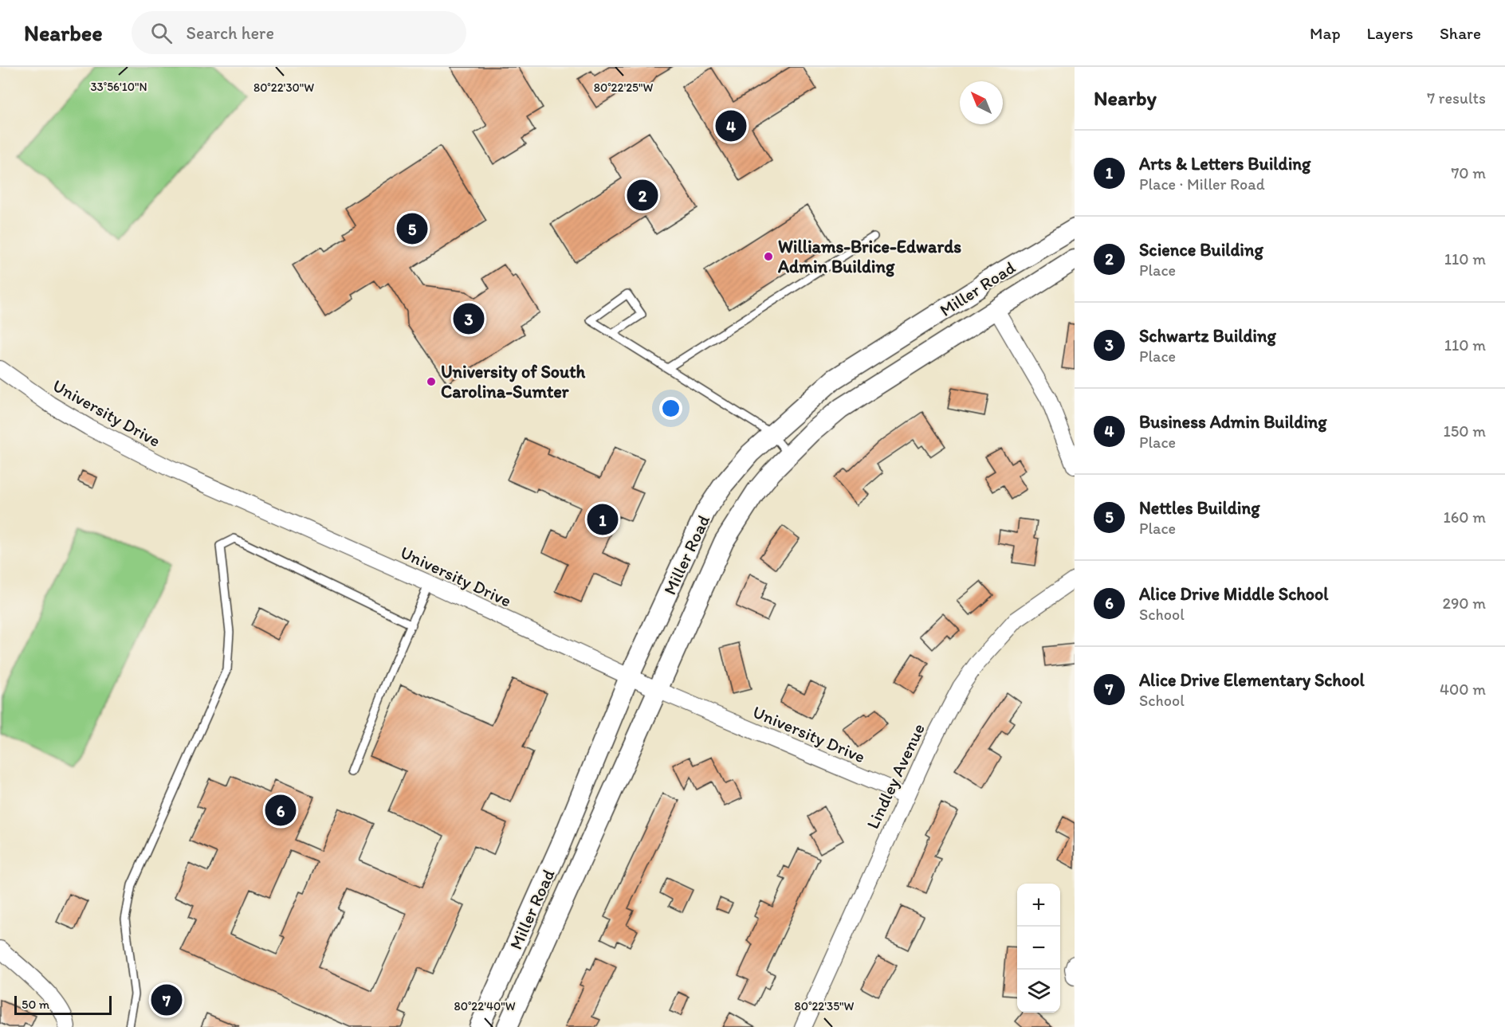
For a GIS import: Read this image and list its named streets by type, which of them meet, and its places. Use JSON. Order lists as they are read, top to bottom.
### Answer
{
  "streets": {
    "street": ["Miller Road", "University Drive", "Lindley Avenue"]
  },
  "crossings": [
    ["Miller Road", "University Drive"],
    ["University Drive", "Lindley Avenue"]
  ],
  "places": ["Williams-Brice-Edwards Admin Building", "University of South Carolina-Sumter"],
  "scale_bar": "50 m",
  "north": "top left",
  "page": {
    "header": "Nearbee",
    "search": "Search here",
    "nav": ["Map", "Layers", "Share"],
    "heading": ["Nearby", "7 results"],
    "pins": [
      "4",
      "2",
      "5",
      "3",
      "1",
      "6",
      "7"
    ],
    "list": [
      {
        "mark": "1",
        "name": "Arts & Letters Building",
        "note": "Place · Miller Road",
        "value": "70 m"
      },
      {
        "mark": "2",
        "name": "Science Building",
        "note": "Place",
        "value": "110 m"
      },
      {
        "mark": "3",
        "name": "Schwartz Building",
        "note": "Place",
        "value": "110 m"
      },
      {
        "mark": "4",
        "name": "Business Admin Building",
        "note": "Place",
        "value": "150 m"
      },
      {
        "mark": "5",
        "name": "Nettles Building",
        "note": "Place",
        "value": "160 m"
      },
      {
        "mark": "6",
        "name": "Alice Drive Middle School",
        "note": "School",
        "value": "290 m"
      },
      {
        "mark": "7",
        "name": "Alice Drive Elementary School",
        "note": "School",
        "value": "400 m"
      }
    ],
    "map_buttons": ["+", "−"],
    "scale": "50 m"
  },
  "coordinates": [
    "33°56'10\"N",
    "80°22'30\"W",
    "80°22'25\"W",
    "80°22'40\"W",
    "80°22'35\"W"
  ]
}
